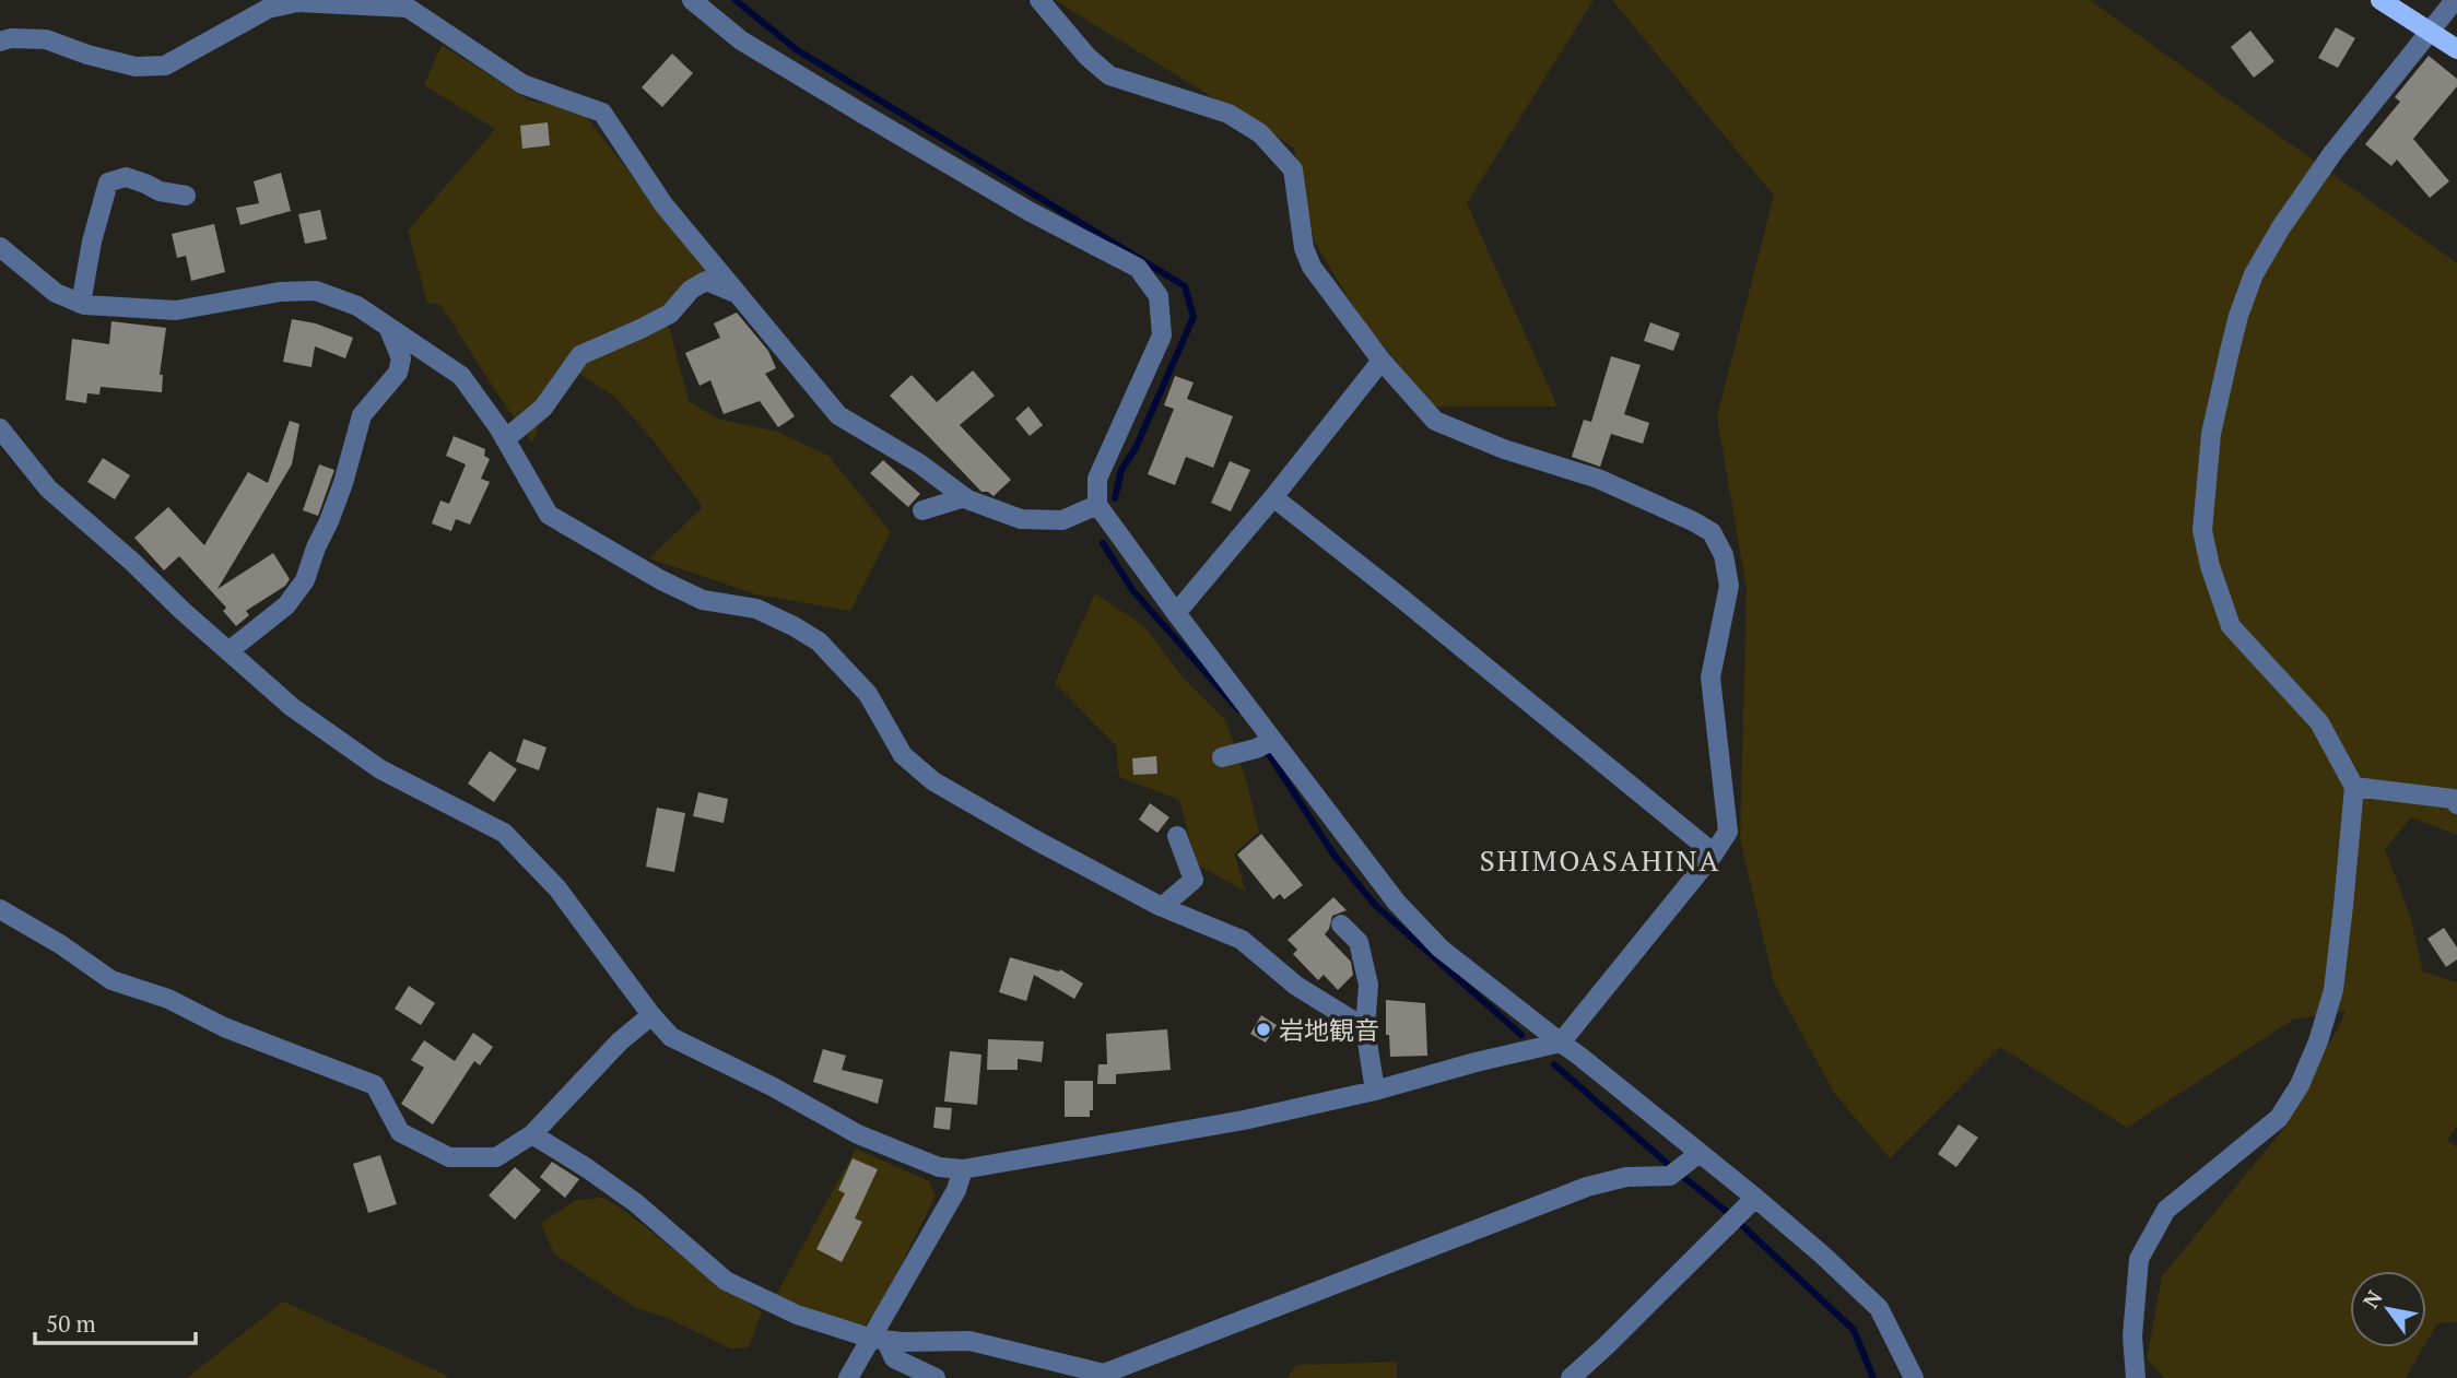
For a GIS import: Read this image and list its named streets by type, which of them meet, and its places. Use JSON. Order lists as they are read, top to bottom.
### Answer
{
  "districts": ["SHIMOASAHINA"],
  "places": ["岩地観音"],
  "scale_bar": "50 m",
  "north": "top left"
}
